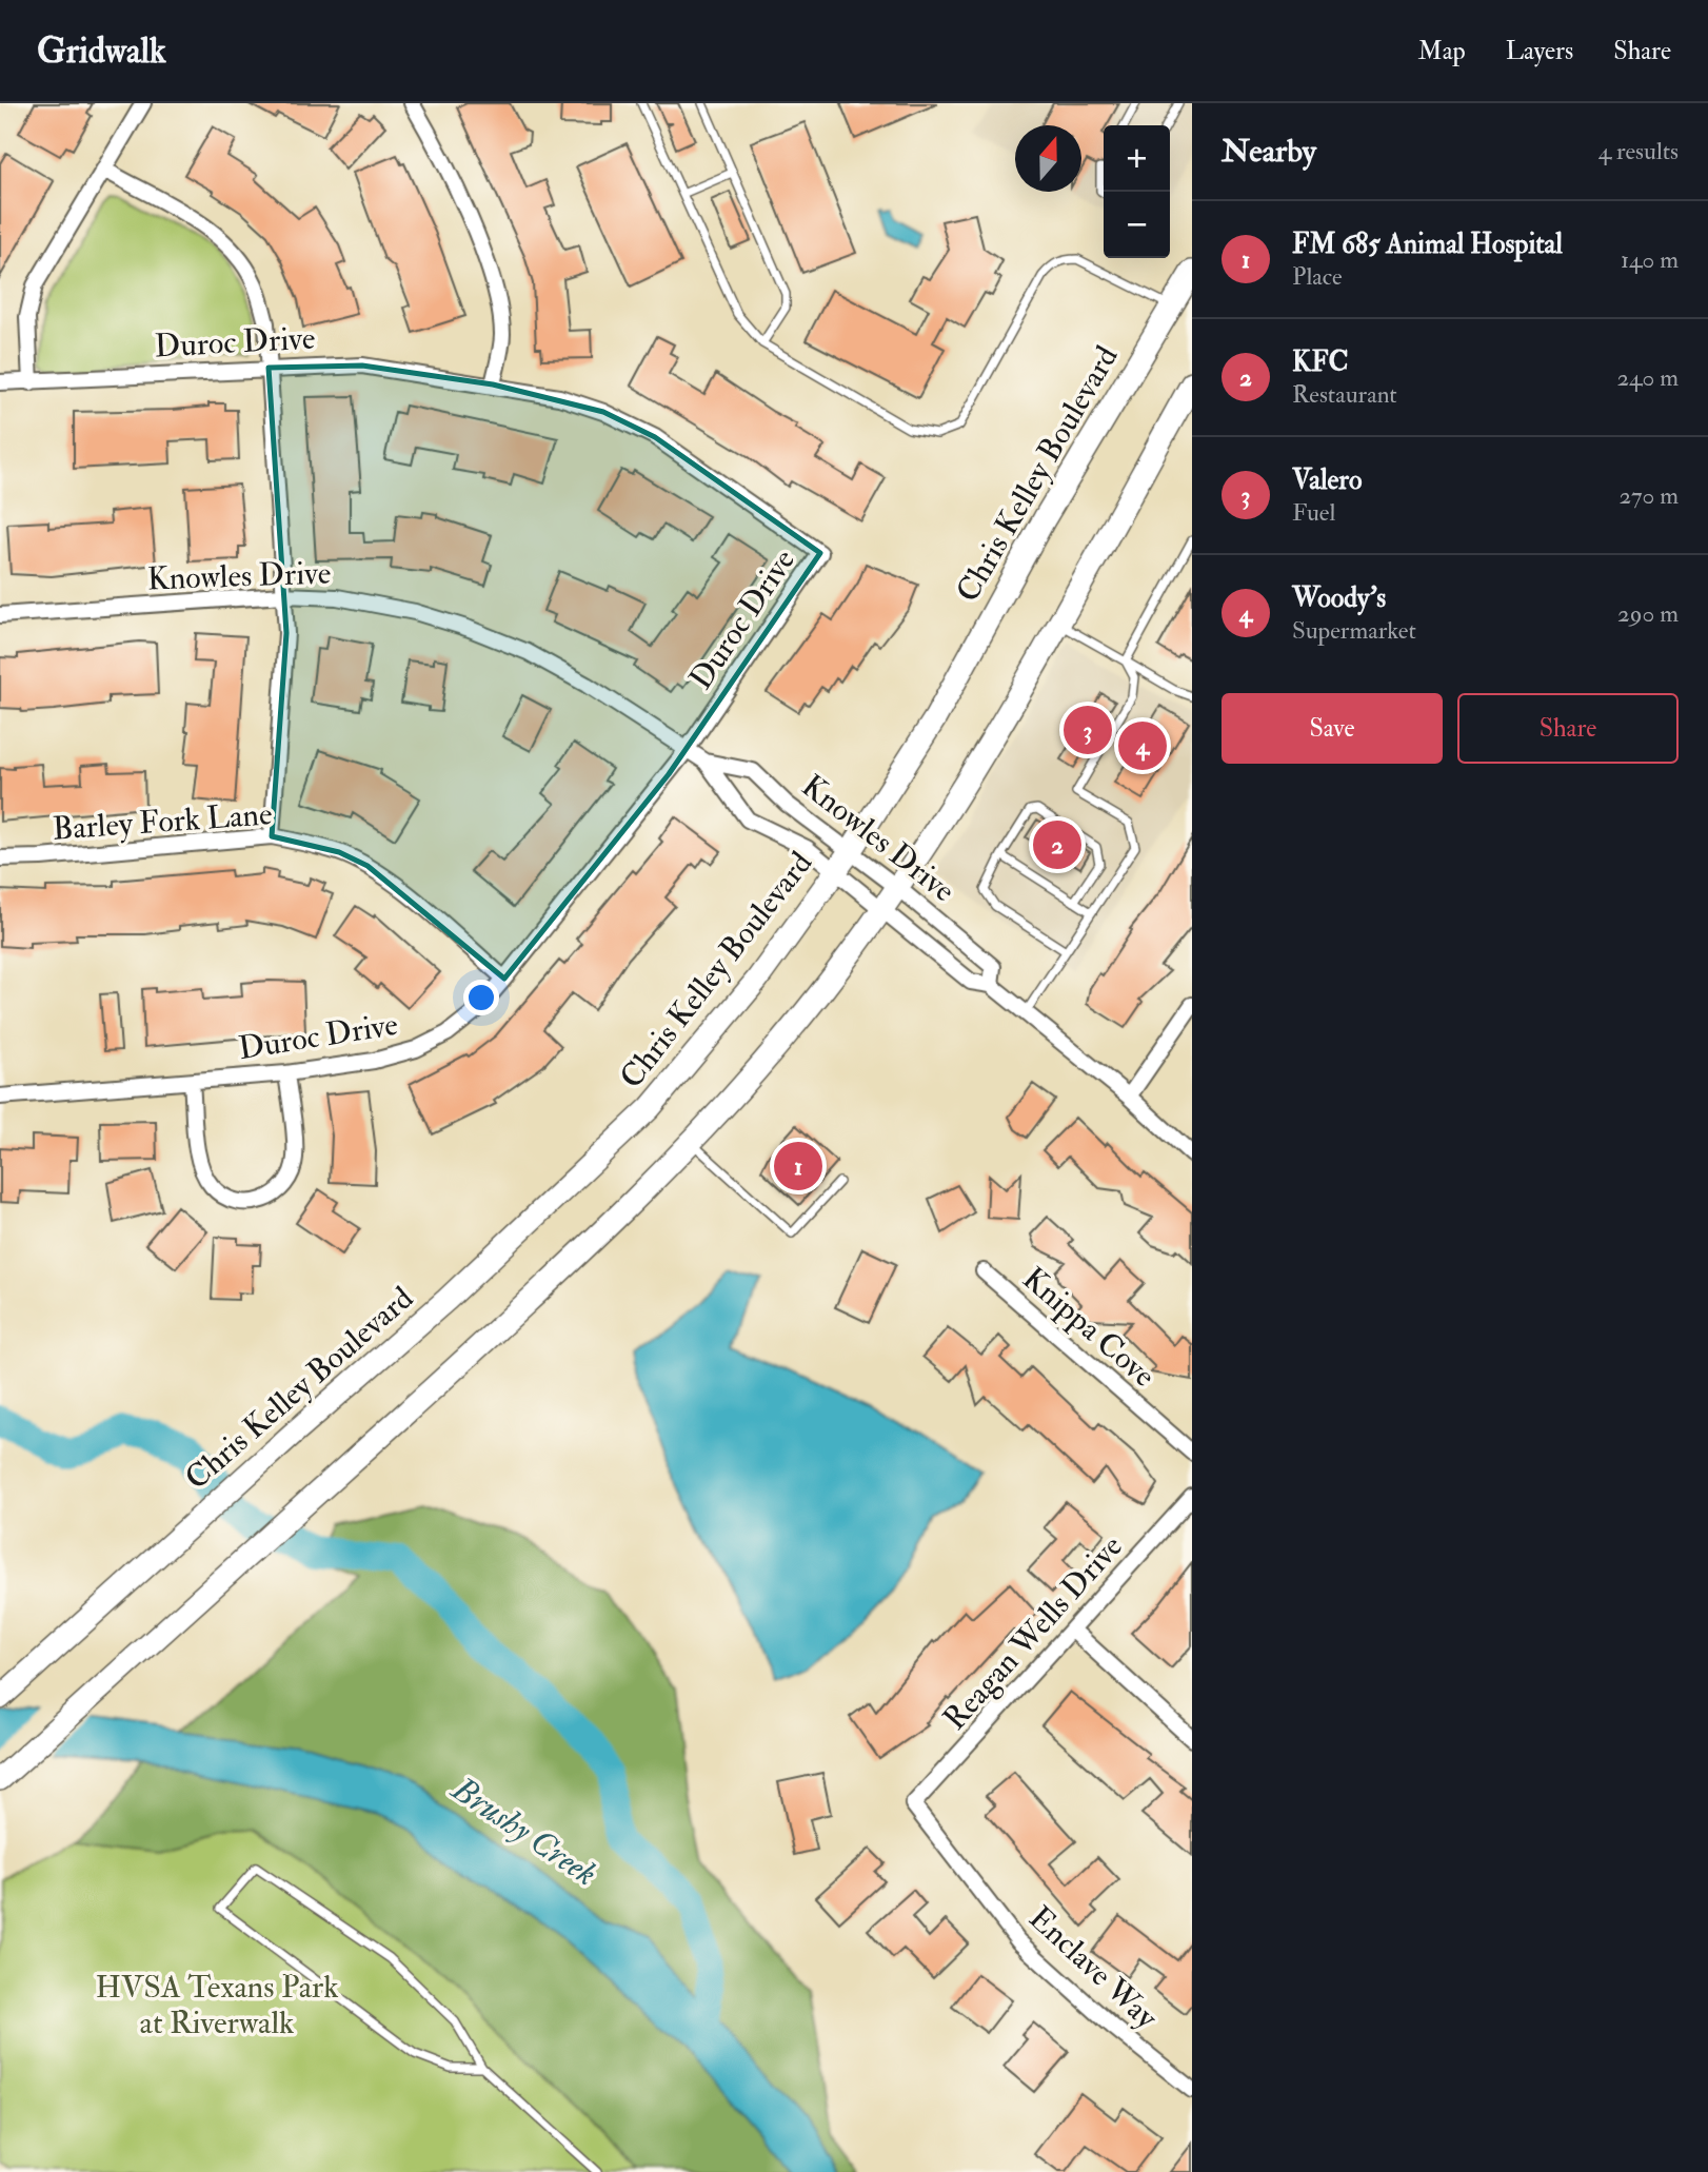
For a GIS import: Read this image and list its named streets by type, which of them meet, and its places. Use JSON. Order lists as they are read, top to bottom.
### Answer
{
  "streets": {
    "main road": ["Chris Kelley Boulevard"],
    "street": [
      "Duroc Drive",
      "Knowles Drive",
      "Barley Fork Lane",
      "Knippa Cove",
      "Reagan Wells Drive",
      "Enclave Way"
    ]
  },
  "crossings": [
    ["Duroc Drive", "Knowles Drive"],
    ["Duroc Drive", "Barley Fork Lane"],
    ["Chris Kelley Boulevard", "Knowles Drive"],
    ["Reagan Wells Drive", "Enclave Way"]
  ],
  "water": ["Brushy Creek"],
  "parks": ["HVSA Texans Park at Riverwalk"],
  "north": "top",
  "page": {
    "header": "Gridwalk",
    "nav": ["Map", "Layers", "Share"],
    "heading": ["Nearby", "4 results"],
    "map_buttons": ["+", "−"],
    "list": [
      {
        "mark": "1",
        "name": "FM 685 Animal Hospital",
        "note": "Place",
        "value": "140 m"
      },
      {
        "mark": "2",
        "name": "KFC",
        "note": "Restaurant",
        "value": "240 m"
      },
      {
        "mark": "3",
        "name": "Valero",
        "note": "Fuel",
        "value": "270 m"
      },
      {
        "mark": "4",
        "name": "Woody's",
        "note": "Supermarket",
        "value": "290 m"
      }
    ],
    "buttons": ["Save", "Share"],
    "pins": [
      "3",
      "4",
      "2",
      "1"
    ]
  }
}
